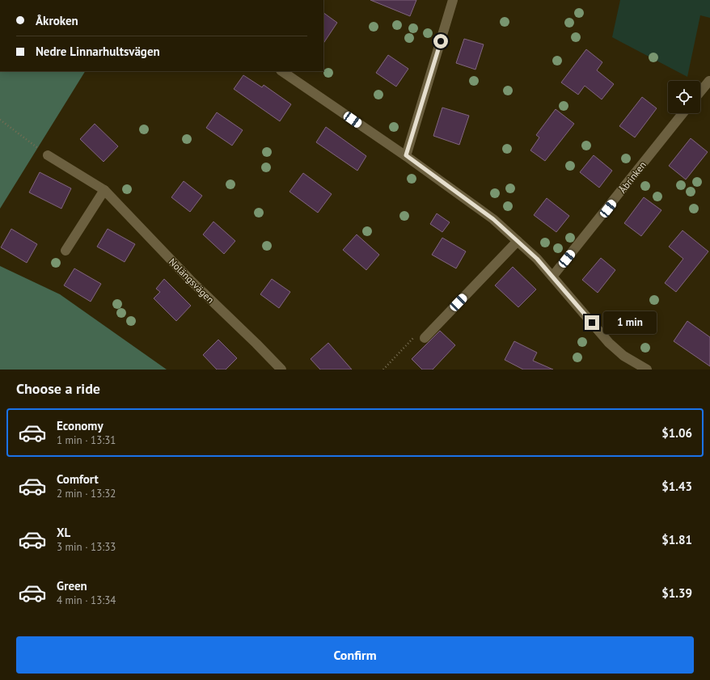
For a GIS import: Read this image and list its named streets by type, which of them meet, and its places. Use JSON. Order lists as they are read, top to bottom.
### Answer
{
  "streets": {
    "street": ["Åbrinken", "Nolängsvägen"]
  },
  "page": {
    "banner": ["Åkroken", "Nedre Linnarhultsvägen"],
    "bubble": "1 min",
    "heading": "Choose a ride",
    "list": [
      {
        "name": "Economy",
        "note": "1 min · 13:31",
        "value": "$1.06"
      },
      {
        "name": "Comfort",
        "note": "2 min · 13:32",
        "value": "$1.43"
      },
      {
        "name": "XL",
        "note": "3 min · 13:33",
        "value": "$1.81"
      },
      {
        "name": "Green",
        "note": "4 min · 13:34",
        "value": "$1.39"
      }
    ],
    "buttons": "Confirm"
  }
}
